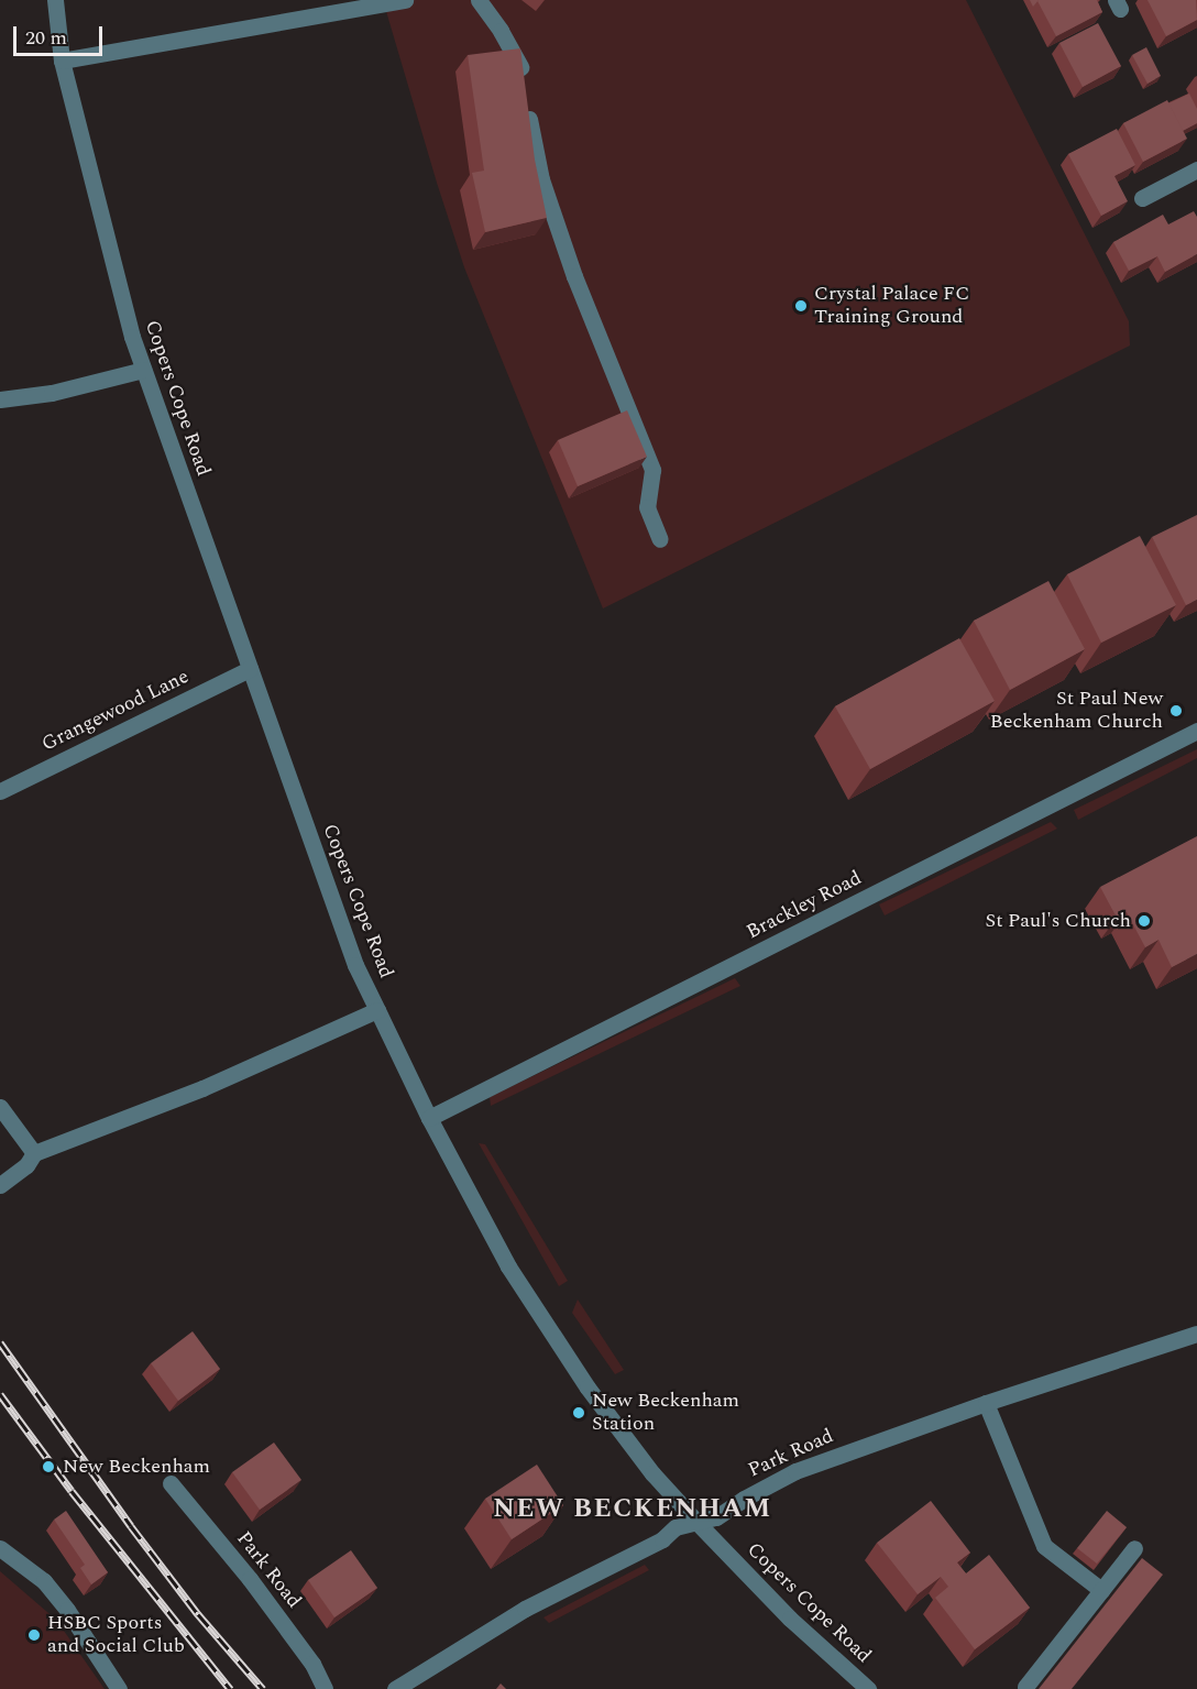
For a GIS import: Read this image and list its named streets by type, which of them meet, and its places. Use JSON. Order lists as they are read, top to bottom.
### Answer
{
  "streets": {
    "street": [
      "Copers Cope Road",
      "Grangewood Lane",
      "Brackley Road",
      "Park Road"
    ]
  },
  "crossings": [
    ["Copers Cope Road", "Grangewood Lane"],
    ["Copers Cope Road", "Brackley Road"],
    ["Copers Cope Road", "Park Road"]
  ],
  "districts": ["NEW BECKENHAM"],
  "places": [
    "Crystal Palace FC Training Ground",
    "St Paul New Beckenham Church",
    "St Paul's Church",
    "New Beckenham Station",
    "New Beckenham",
    "HSBC Sports and Social Club"
  ],
  "scale_bar": "20 m"
}
